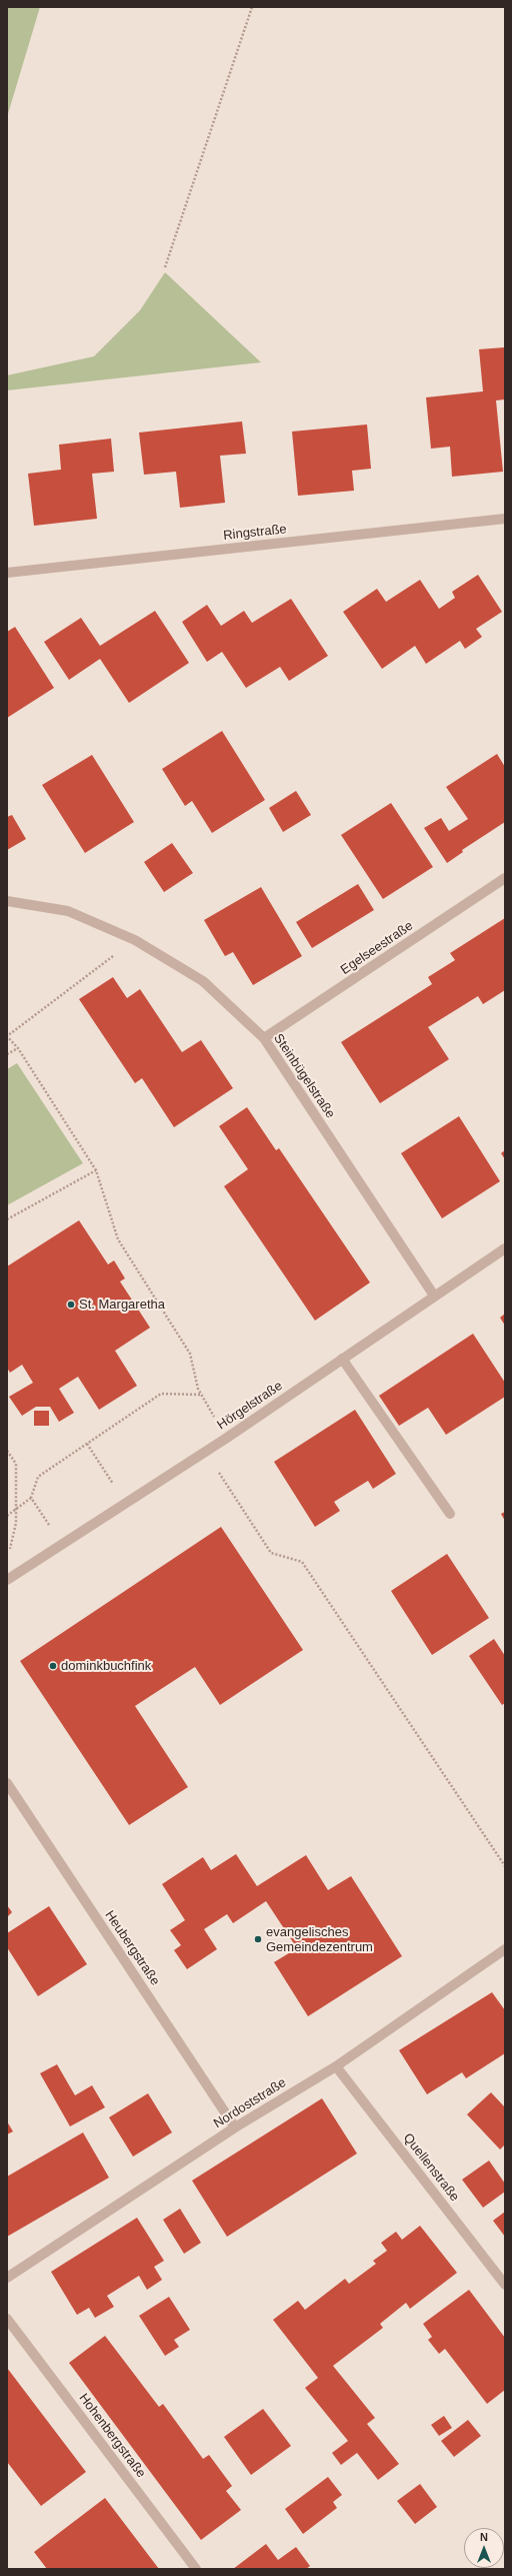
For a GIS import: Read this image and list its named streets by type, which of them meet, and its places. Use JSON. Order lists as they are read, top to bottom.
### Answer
{
  "streets": {
    "street": [
      "Ringstraße",
      "Egelseestraße",
      "Steinbügelstraße",
      "Hörgelstraße",
      "Heubergstraße",
      "Nordoststraße",
      "Quellenstraße",
      "Hohenbergstraße"
    ]
  },
  "crossings": [
    ["Egelseestraße", "Steinbügelstraße"],
    ["Steinbügelstraße", "Hörgelstraße"],
    ["Heubergstraße", "Nordoststraße"],
    ["Nordoststraße", "Quellenstraße"]
  ],
  "places": ["St. Margaretha", "dominkbuchfink", "evangelisches Gemeindezentrum"],
  "north": "top"
}
